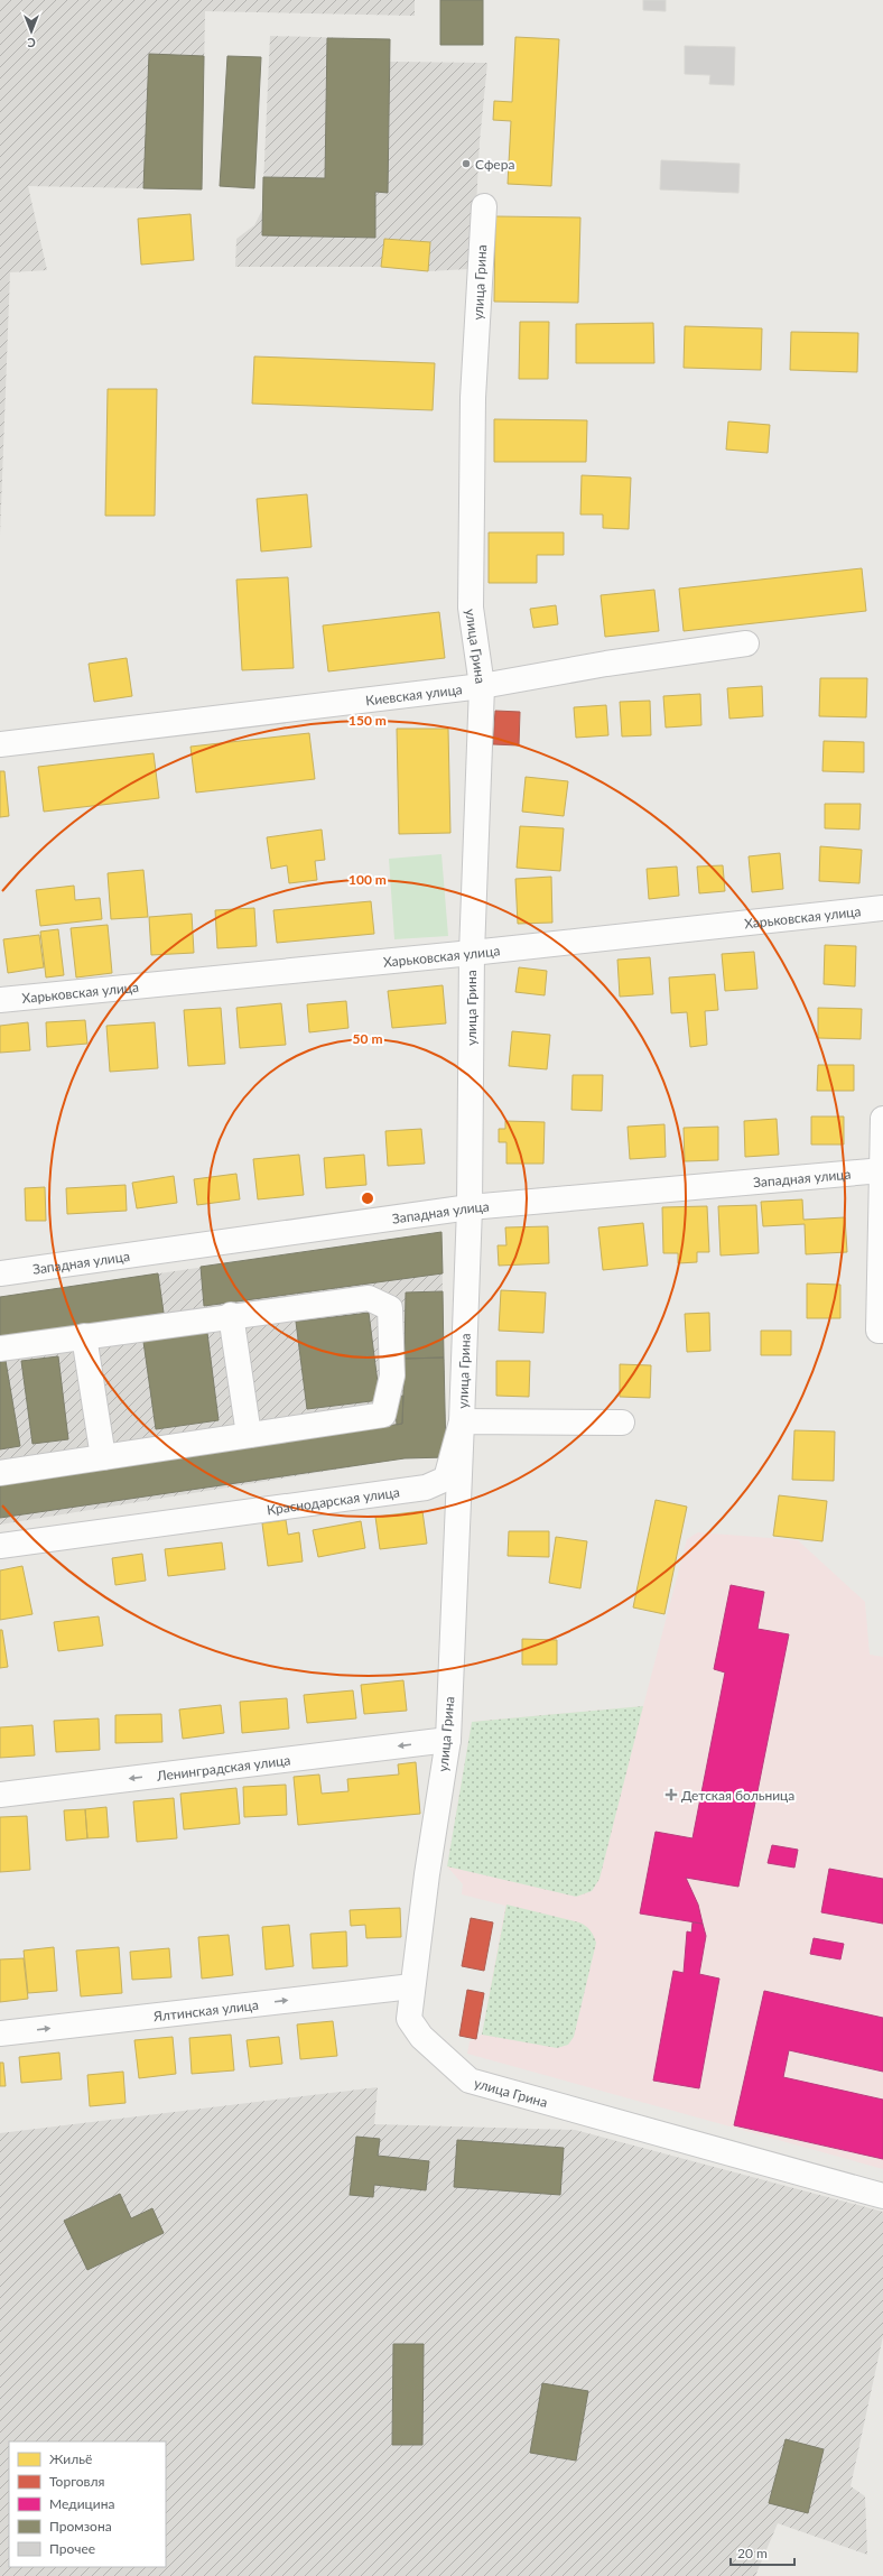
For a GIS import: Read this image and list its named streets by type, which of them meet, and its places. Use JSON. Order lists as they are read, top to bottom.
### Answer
{
  "streets": {
    "street": [
      "улица Грина",
      "Киевская улица",
      "Харьковская улица",
      "Западная улица",
      "Краснодарская улица",
      "Ленинградская улица",
      "Ялтинская улица"
    ]
  },
  "crossings": [
    ["улица Грина", "Киевская улица"],
    ["улица Грина", "Харьковская улица"],
    ["улица Грина", "Западная улица"],
    ["улица Грина", "Краснодарская улица"],
    ["улица Грина", "Ленинградская улица"],
    ["улица Грина", "Ялтинская улица"]
  ],
  "one_way": ["Ленинградская улица", "Ялтинская улица"],
  "places": {
    "other": ["Сфера"],
    "health": ["Детская больница"]
  },
  "legend": [
    "Жильё",
    "Торговля",
    "Медицина",
    "Промзона",
    "Прочее"
  ],
  "scale_bar": "20 m",
  "north": "bottom",
  "rings": ["150 m", "100 m", "50 m"]
}
